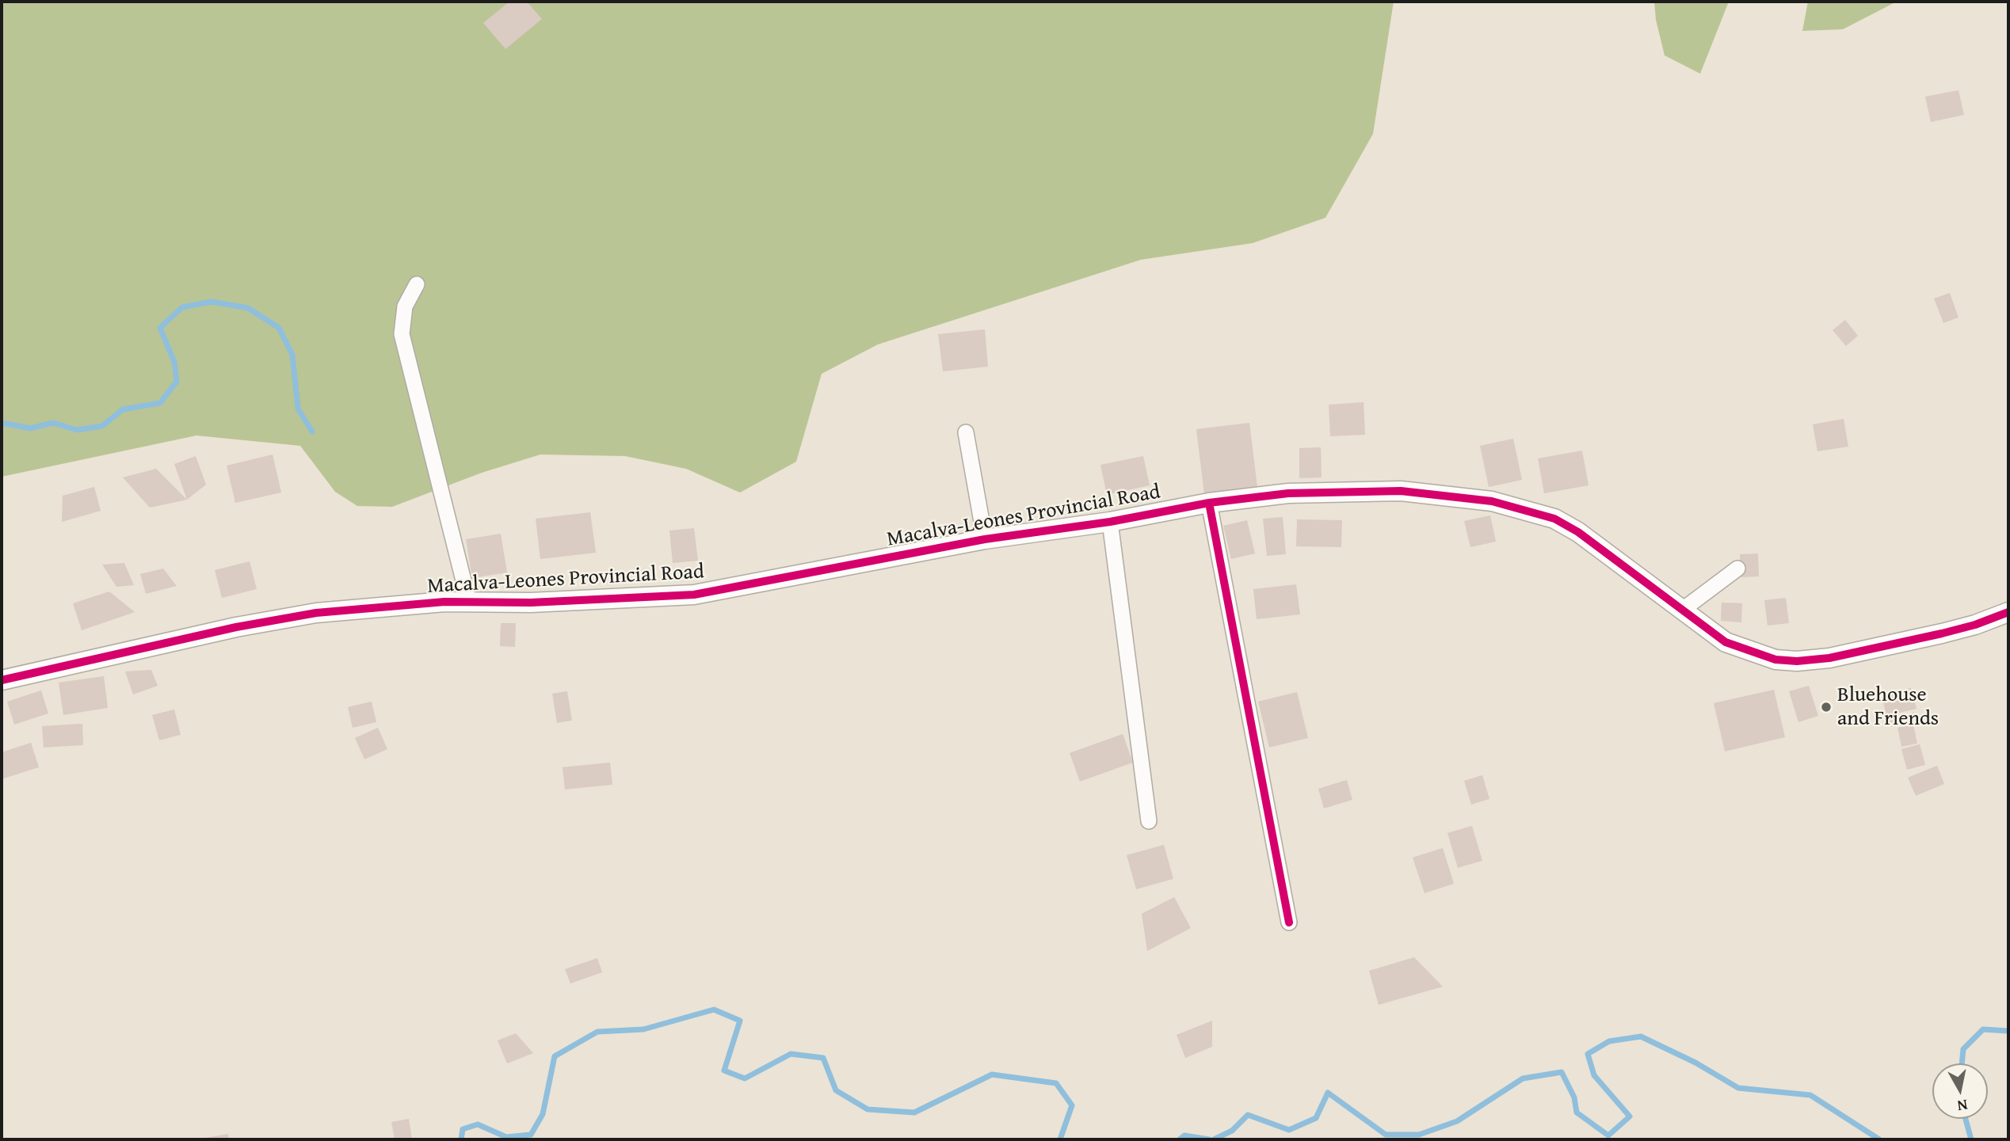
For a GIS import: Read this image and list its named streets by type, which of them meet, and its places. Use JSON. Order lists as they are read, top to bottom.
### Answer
{
  "streets": {
    "street": ["Macalva-Leones Provincial Road"]
  },
  "places": ["Bluehouse and Friends"],
  "north": "bottom"
}
